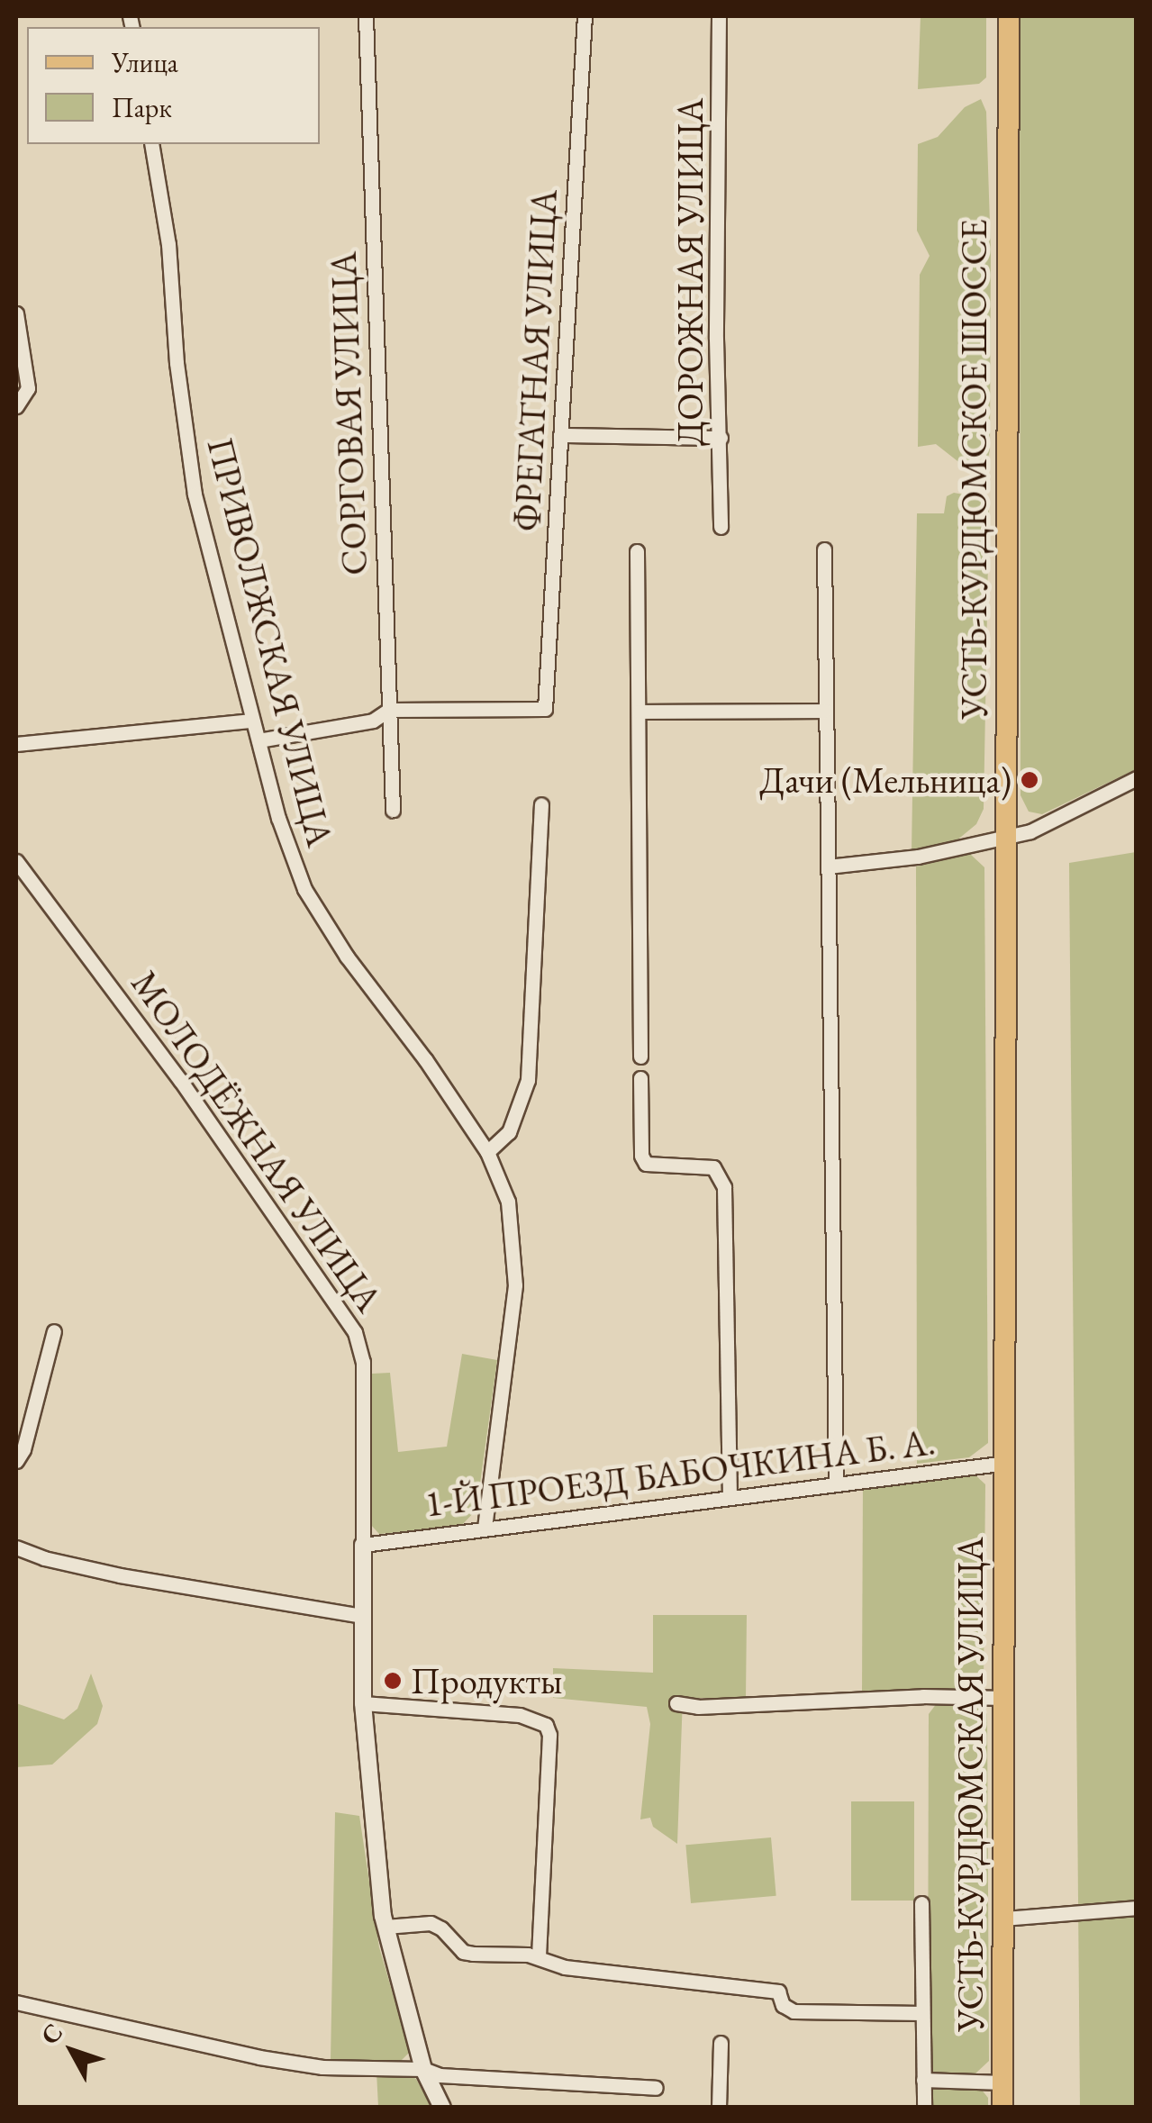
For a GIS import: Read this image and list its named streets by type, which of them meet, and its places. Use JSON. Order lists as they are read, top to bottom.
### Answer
{
  "streets": {
    "main road": ["УСТЬ-КУРДЮМСКОЕ ШОССЕ", "УСТЬ-КУРДЮМСКАЯ УЛИЦА"],
    "street": [
      "ДОРОЖНАЯ УЛИЦА",
      "ФРЕГАТНАЯ УЛИЦА",
      "СОРГОВАЯ УЛИЦА",
      "ПРИВОЛЖСКАЯ УЛИЦА",
      "МОЛОДЁЖНАЯ УЛИЦА",
      "1-Й ПРОЕЗД БАБОЧКИНА Б. А."
    ]
  },
  "crossings": [
    ["ФРЕГАТНАЯ УЛИЦА", "СОРГОВАЯ УЛИЦА"],
    ["УСТЬ-КУРДЮМСКОЕ ШОССЕ", "1-Й ПРОЕЗД БАБОЧКИНА Б. А."],
    ["УСТЬ-КУРДЮМСКОЕ ШОССЕ", "УСТЬ-КУРДЮМСКАЯ УЛИЦА"],
    ["ПРИВОЛЖСКАЯ УЛИЦА", "1-Й ПРОЕЗД БАБОЧКИНА Б. А."],
    ["МОЛОДЁЖНАЯ УЛИЦА", "1-Й ПРОЕЗД БАБОЧКИНА Б. А."],
    ["1-Й ПРОЕЗД БАБОЧКИНА Б. А.", "УСТЬ-КУРДЮМСКАЯ УЛИЦА"]
  ],
  "places": ["Дачи (Мельница)", "Продукты"],
  "legend": ["Улица", "Парк"],
  "north": "top left"
}
